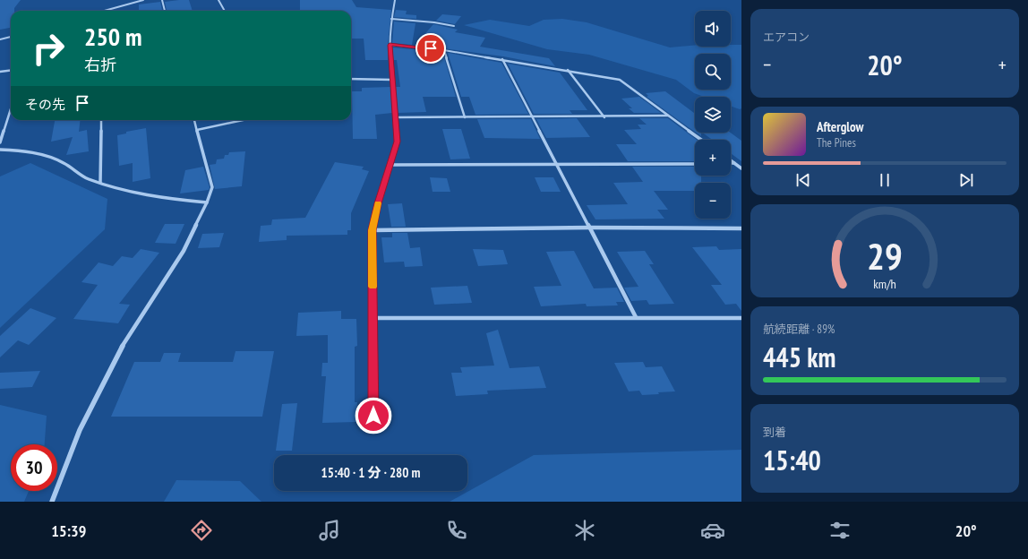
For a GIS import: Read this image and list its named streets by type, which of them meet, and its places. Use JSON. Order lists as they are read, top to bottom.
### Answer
{
  "page": {
    "tile": [
      "エアコン",
      ["航続距離 · 89%", "445 km"],
      ["到着", "15:40"]
    ],
    "map_buttons": ["+", "−"],
    "turn": ["250 m", "右折"],
    "heat": ["−", "20°", "+"],
    "then": "その先",
    "song": ["Afterglow", "The Pines"],
    "limit": "30",
    "trip": "15:40 · 1 分 · 280 m",
    "tabs": ["15:39", "20°"],
    "gauge": ["29", "km/h"]
  }
}
